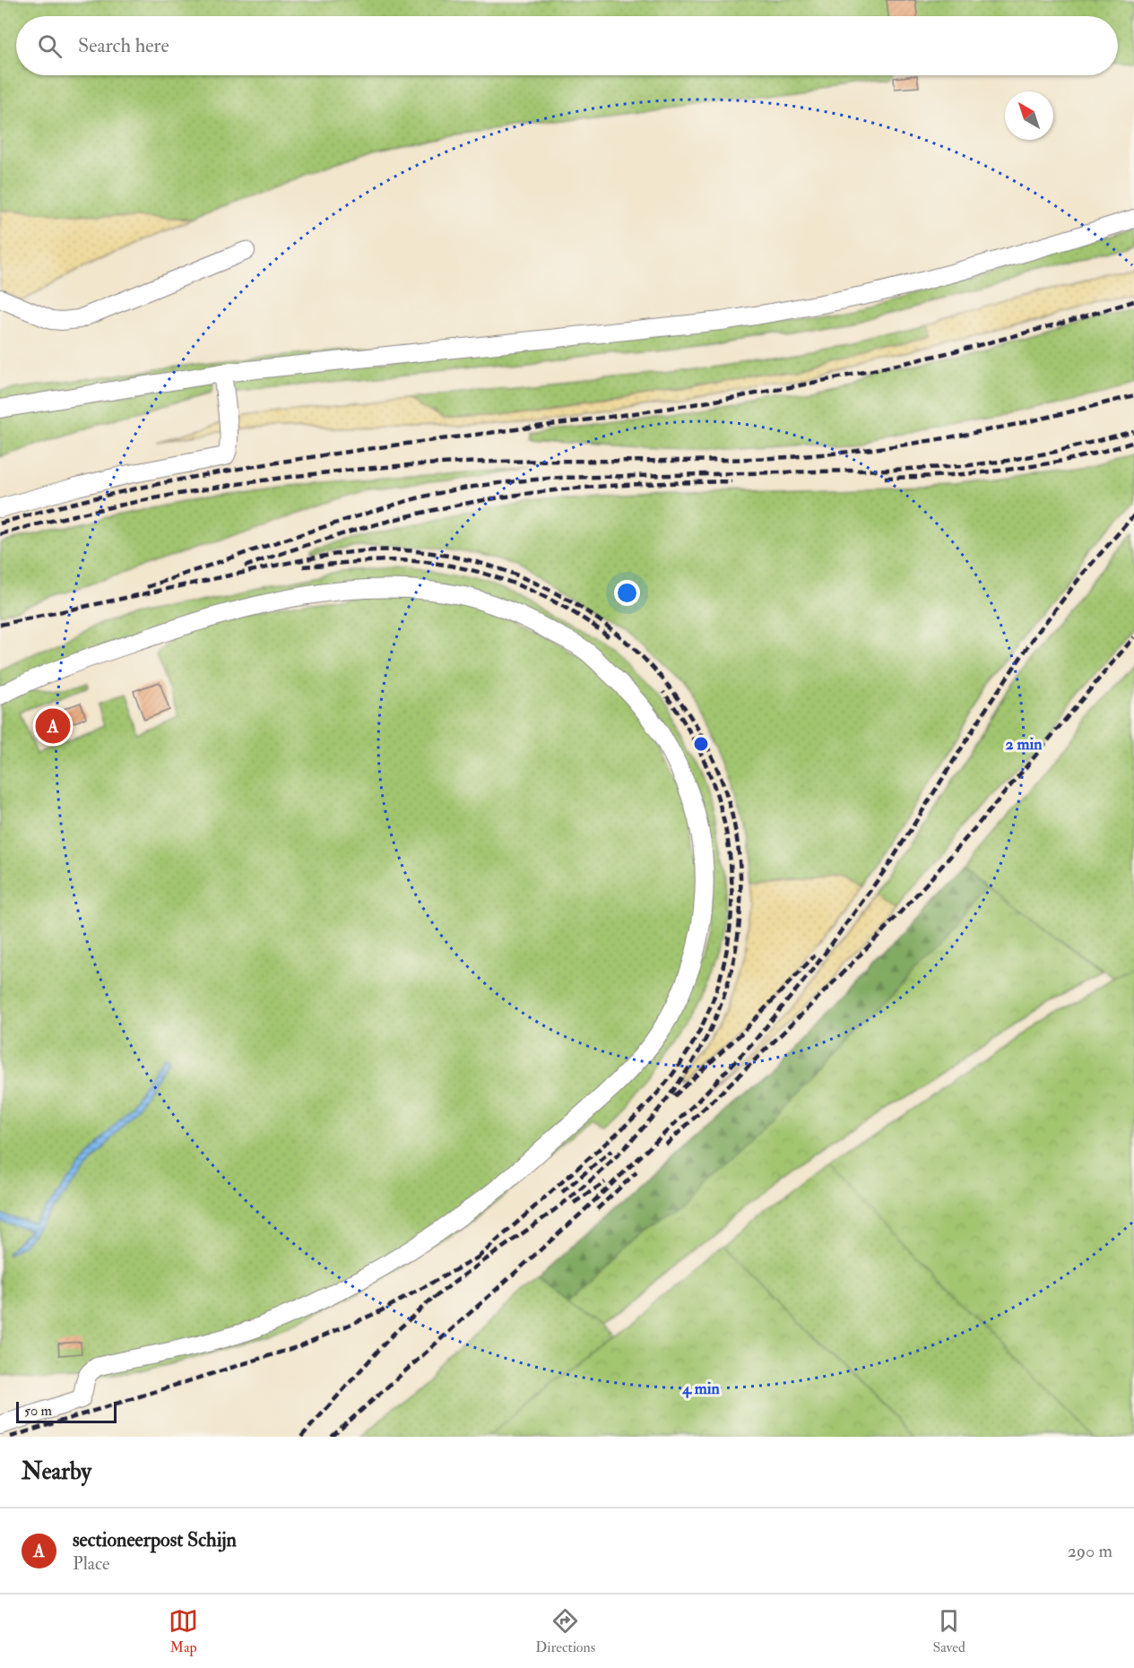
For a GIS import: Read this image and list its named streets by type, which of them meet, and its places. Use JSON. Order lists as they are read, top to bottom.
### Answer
{
  "scale_bar": "50 m",
  "north": "top left",
  "page": {
    "search": "Search here",
    "pins": "A",
    "scale": "50 m",
    "heading": "Nearby",
    "list": [
      {
        "mark": "A",
        "name": "sectioneerpost Schijn",
        "note": "Place",
        "value": "290 m"
      }
    ],
    "nav": ["Map", "Directions", "Saved"]
  },
  "rings": ["2 min", "4 min"]
}
